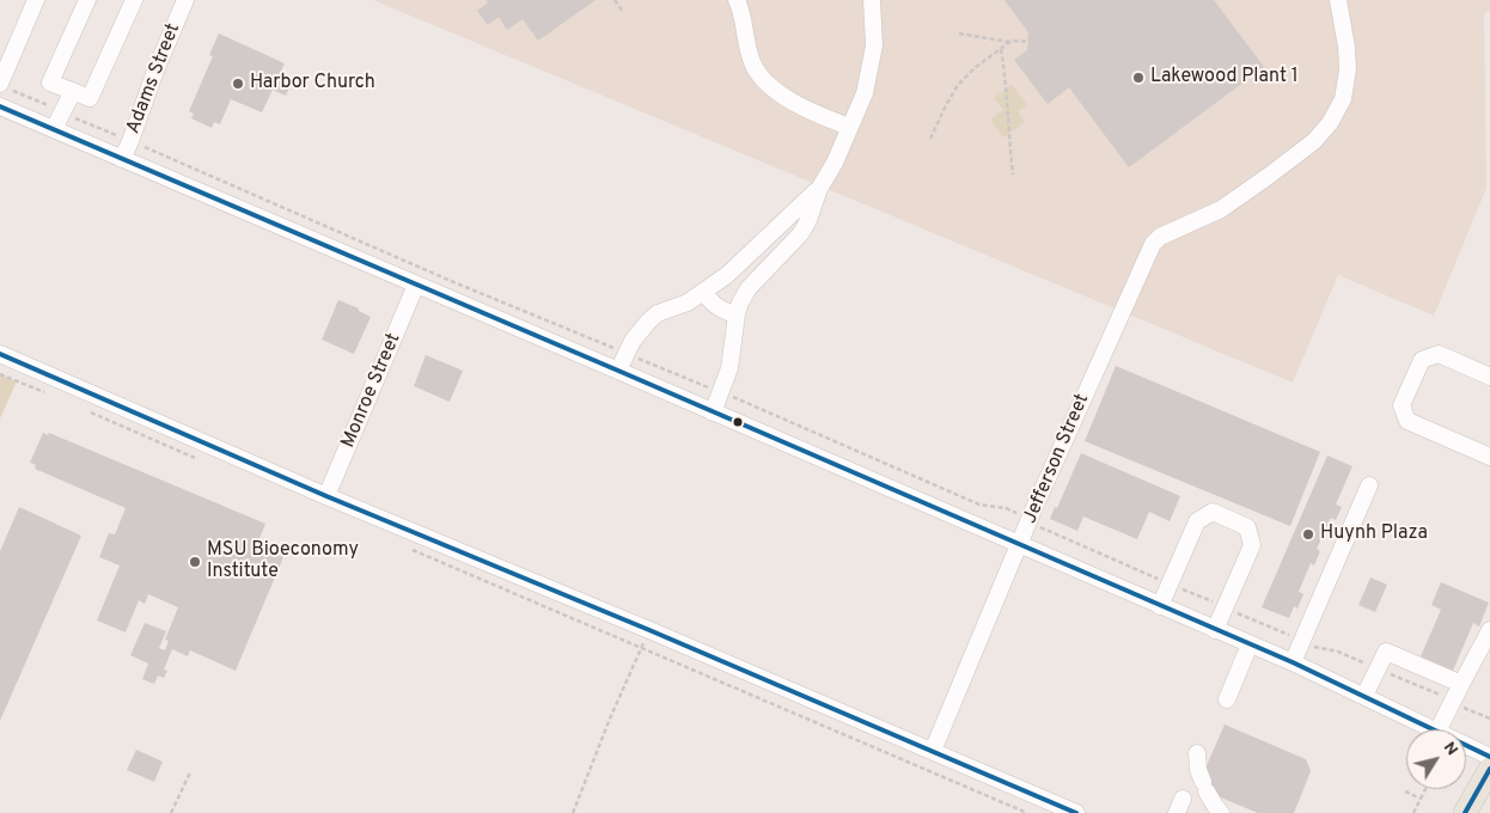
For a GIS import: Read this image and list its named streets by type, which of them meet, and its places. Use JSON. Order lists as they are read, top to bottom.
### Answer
{
  "streets": {
    "street": ["Adams Street", "Monroe Street", "Jefferson Street"]
  },
  "places": [
    "Lakewood Plant 1",
    "Harbor Church",
    "Huynh Plaza",
    "MSU Bioeconomy Institute"
  ],
  "north": "top right"
}
